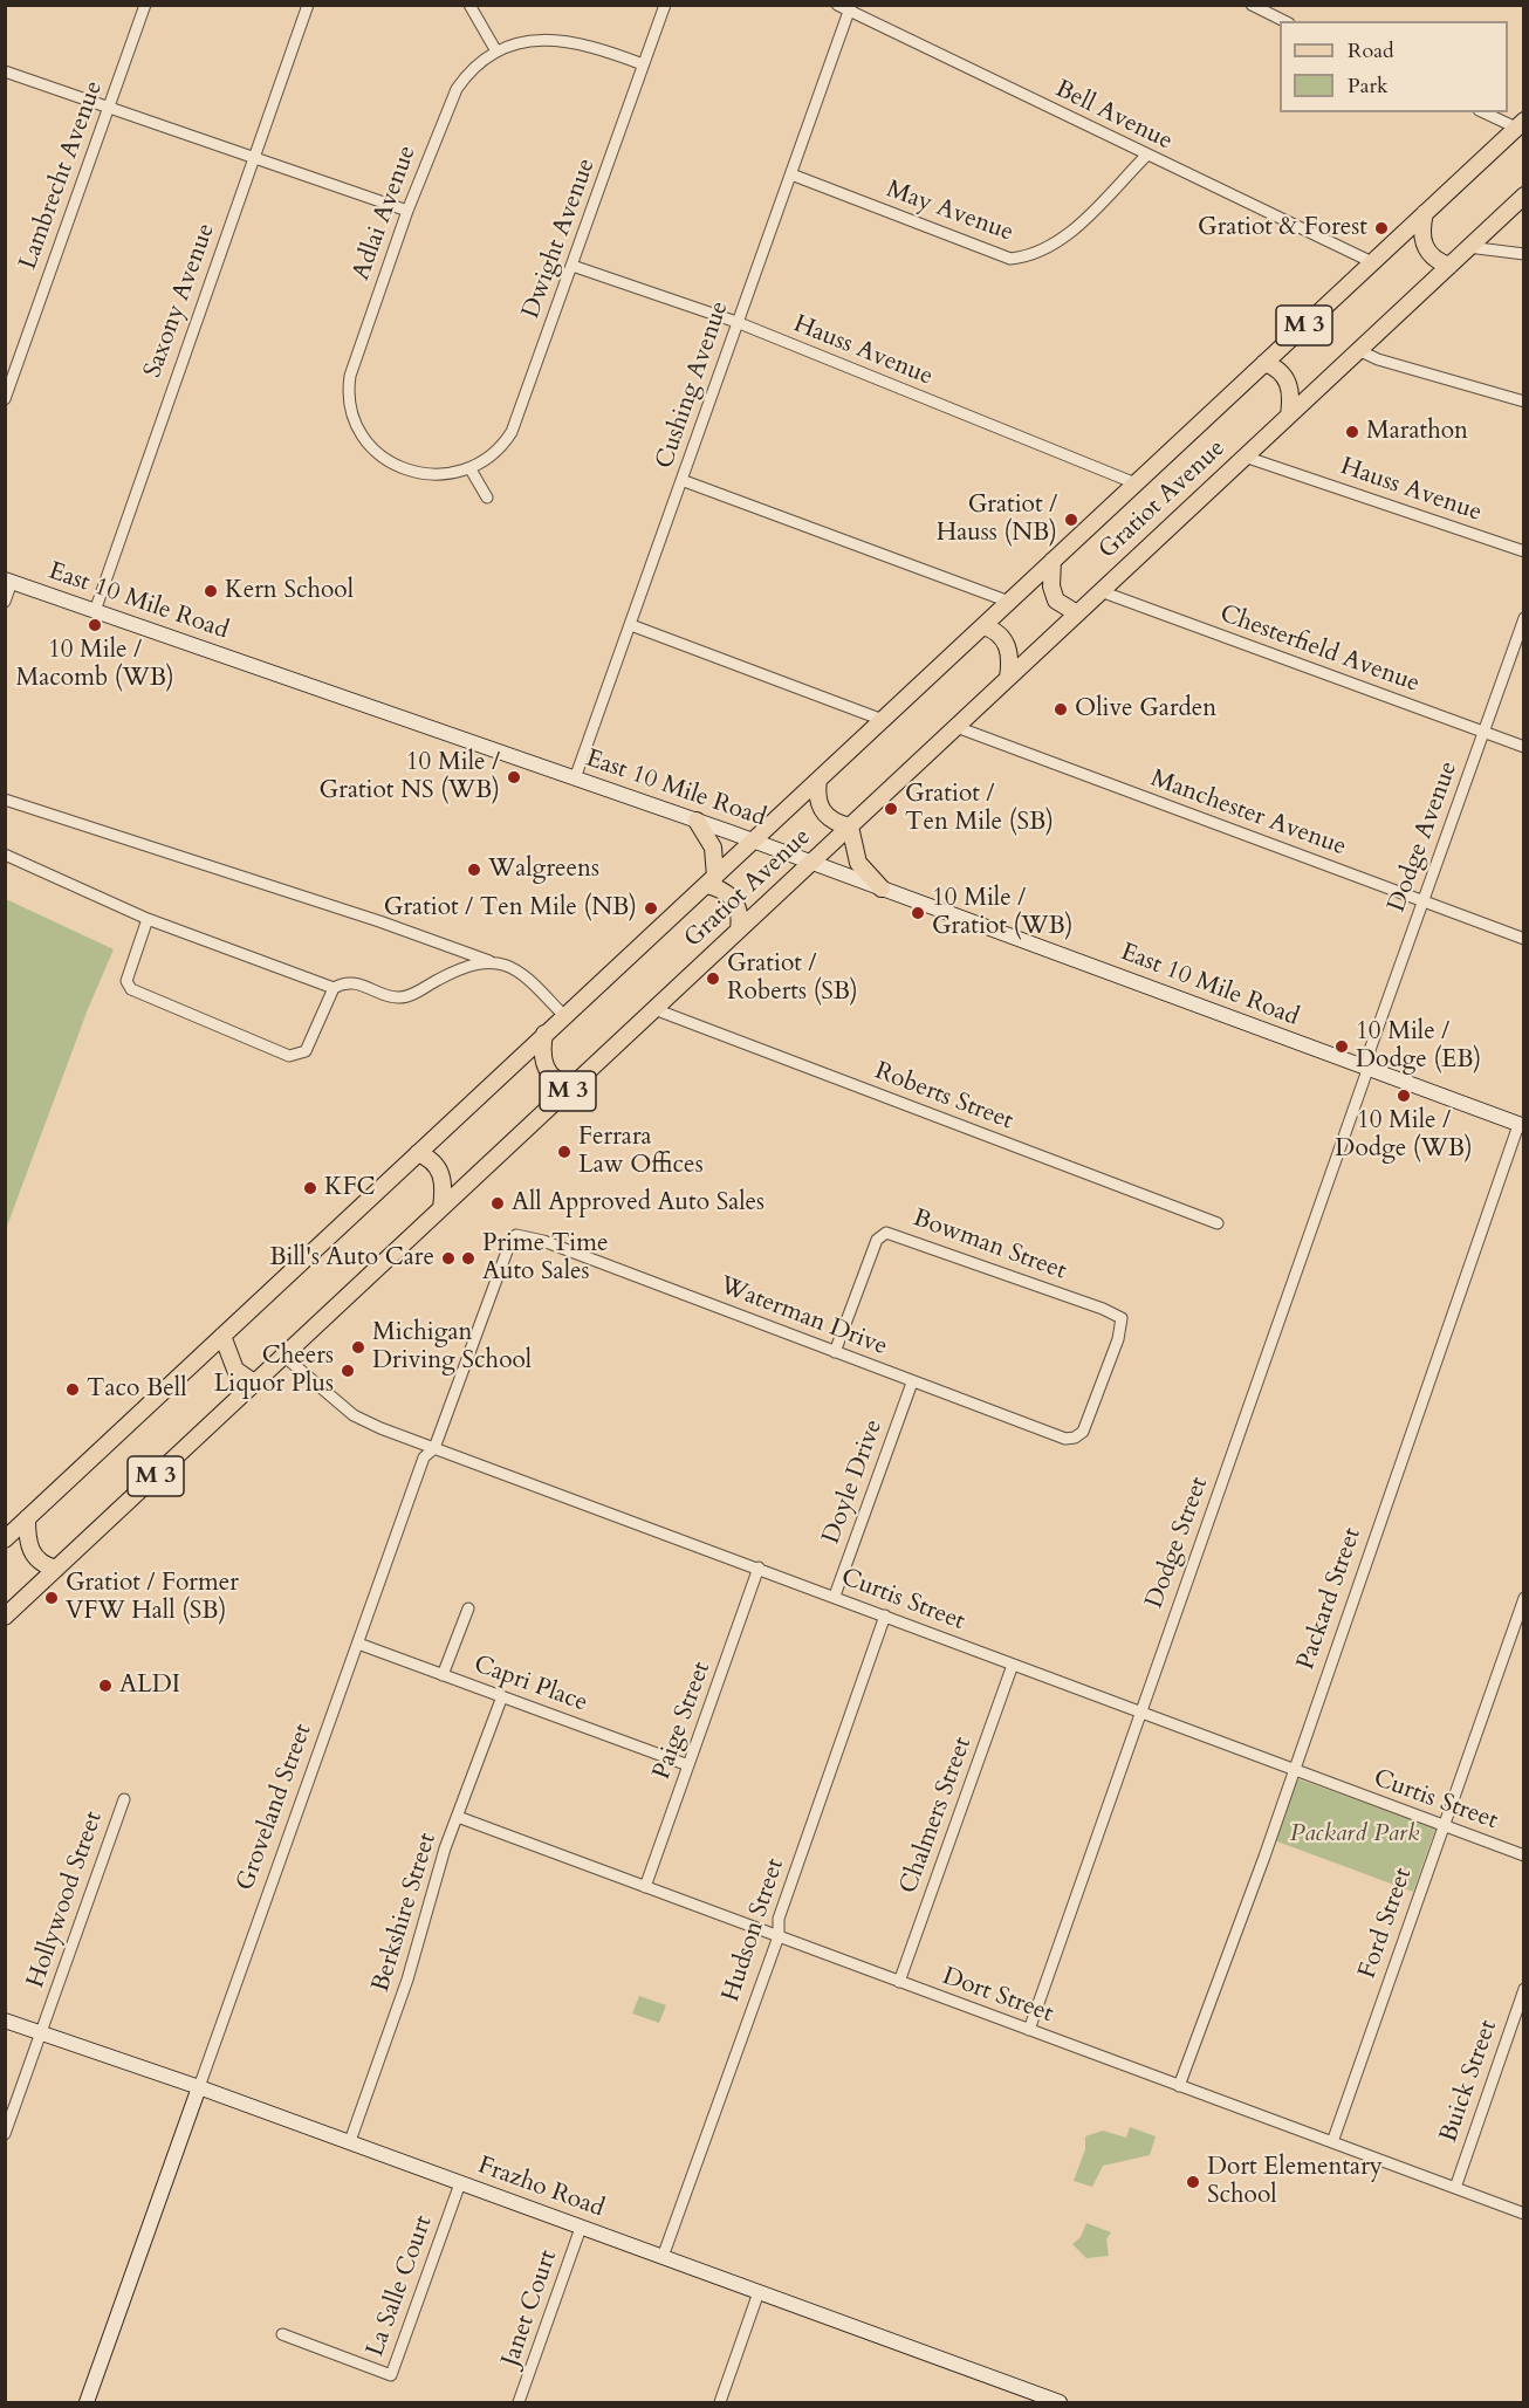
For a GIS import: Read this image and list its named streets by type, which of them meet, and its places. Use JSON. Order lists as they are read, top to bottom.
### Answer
{
  "streets": {
    "main road": [
      "M 3",
      "Gratiot Avenue",
      "East 10 Mile Road",
      "Groveland Street",
      "Frazho Road"
    ],
    "street": [
      "Bell Avenue",
      "Lambrecht Avenue",
      "May Avenue",
      "Adlai Avenue",
      "Dwight Avenue",
      "Saxony Avenue",
      "Hauss Avenue",
      "Cushing Avenue",
      "Chesterfield Avenue",
      "Manchester Avenue",
      "Dodge Avenue",
      "Roberts Street",
      "Bowman Street",
      "Waterman Drive",
      "Doyle Drive",
      "Dodge Street",
      "Packard Street",
      "Curtis Street",
      "Capri Place",
      "Paige Street",
      "Chalmers Street",
      "Hollywood Street",
      "Berkshire Street",
      "Ford Street",
      "Hudson Street",
      "Dort Street",
      "Buick Street",
      "La Salle Court",
      "Janet Court"
    ]
  },
  "crossings": [
    ["Bell Avenue", "May Avenue"],
    ["Bell Avenue", "Cushing Avenue"],
    ["Bell Avenue", "Gratiot Avenue"],
    ["May Avenue", "Cushing Avenue"],
    ["Adlai Avenue", "Dwight Avenue"],
    ["Dwight Avenue", "Hauss Avenue"],
    ["Saxony Avenue", "East 10 Mile Road"],
    ["Hauss Avenue", "Cushing Avenue"],
    ["Hauss Avenue", "Gratiot Avenue"],
    ["Cushing Avenue", "East 10 Mile Road"],
    ["Gratiot Avenue", "East 10 Mile Road"],
    ["Gratiot Avenue", "Chesterfield Avenue"],
    ["Gratiot Avenue", "Manchester Avenue"],
    ["Gratiot Avenue", "Roberts Street"],
    ["Gratiot Avenue", "Curtis Street"],
    ["East 10 Mile Road", "Dodge Avenue"],
    ["East 10 Mile Road", "Dodge Street"],
    ["East 10 Mile Road", "Packard Street"],
    ["Chesterfield Avenue", "Dodge Avenue"],
    ["Manchester Avenue", "Dodge Avenue"],
    ["Dodge Avenue", "Dodge Street"],
    ["Bowman Street", "Waterman Drive"],
    ["Waterman Drive", "Doyle Drive"],
    ["Waterman Drive", "Groveland Street"],
    ["Doyle Drive", "Curtis Street"],
    ["Dodge Street", "Curtis Street"],
    ["Dodge Street", "Dort Street"],
    ["Packard Street", "Curtis Street"],
    ["Packard Street", "Dort Street"],
    ["Curtis Street", "Paige Street"],
    ["Curtis Street", "Groveland Street"],
    ["Curtis Street", "Chalmers Street"],
    ["Curtis Street", "Ford Street"],
    ["Curtis Street", "Hudson Street"],
    ["Capri Place", "Paige Street"],
    ["Capri Place", "Groveland Street"],
    ["Capri Place", "Berkshire Street"],
    ["Paige Street", "Dort Street"],
    ["Groveland Street", "Frazho Road"],
    ["Chalmers Street", "Dort Street"],
    ["Hollywood Street", "Frazho Road"],
    ["Berkshire Street", "Dort Street"],
    ["Berkshire Street", "Frazho Road"],
    ["Ford Street", "Dort Street"],
    ["Hudson Street", "Dort Street"],
    ["Hudson Street", "Frazho Road"],
    ["Dort Street", "Buick Street"],
    ["Frazho Road", "La Salle Court"],
    ["Frazho Road", "Janet Court"]
  ],
  "parks": ["Packard Park"],
  "places": [
    "Gratiot & Forest",
    "Marathon",
    "Gratiot / Hauss (NB)",
    "Kern School",
    "10 Mile / Macomb (WB)",
    "Olive Garden",
    "10 Mile / Gratiot NS (WB)",
    "Gratiot / Ten Mile (SB)",
    "Walgreens",
    "Gratiot / Ten Mile (NB)",
    "10 Mile / Gratiot (WB)",
    "Gratiot / Roberts (SB)",
    "10 Mile / Dodge (EB)",
    "10 Mile / Dodge (WB)",
    "Ferrara Law Offices",
    "KFC",
    "All Approved Auto Sales",
    "Bill's Auto Care",
    "Prime Time Auto Sales",
    "Michigan Driving School",
    "Cheers Liquor Plus",
    "Taco Bell",
    "Gratiot / Former VFW Hall (SB)",
    "ALDI",
    "Dort Elementary School"
  ],
  "legend": ["Road", "Park"]
}
